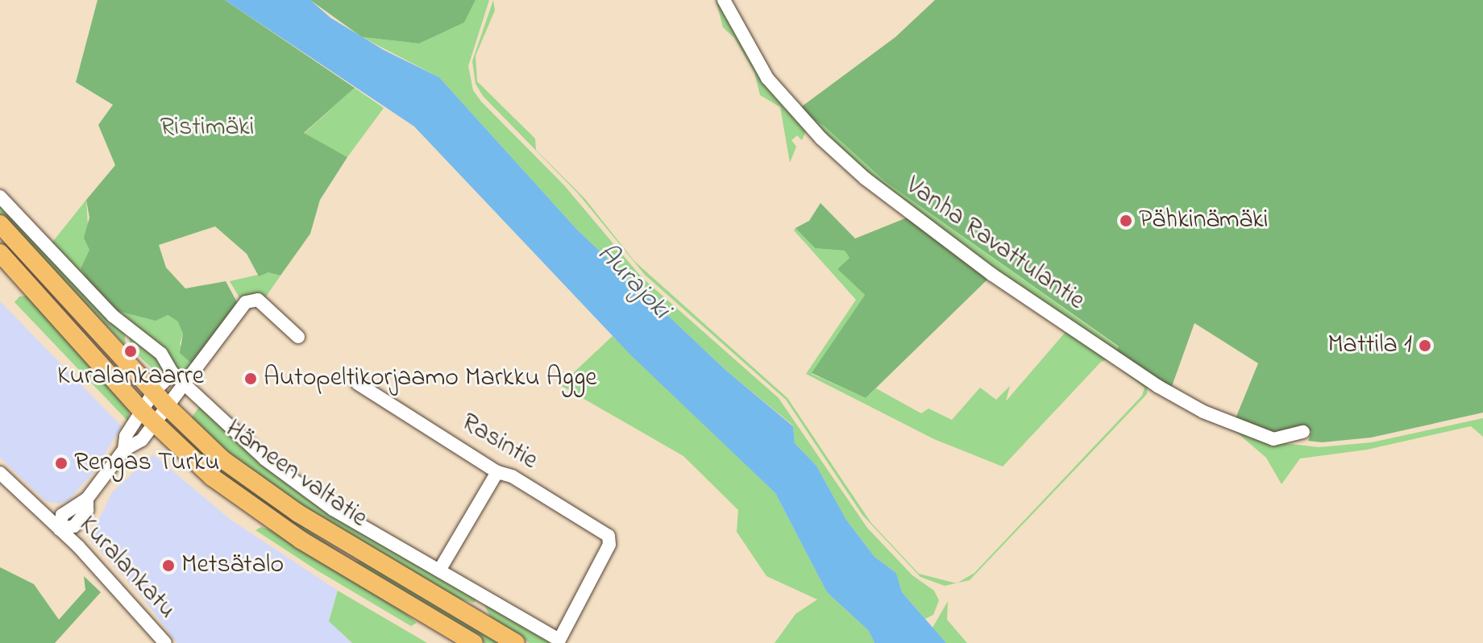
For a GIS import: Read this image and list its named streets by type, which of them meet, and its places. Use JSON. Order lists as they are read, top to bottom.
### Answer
{
  "streets": {
    "highway": ["Hämeen valtatie"],
    "street": ["Vanha Ravattulantie", "Rasintie", "Kuralankatu"]
  },
  "water": ["Aurajoki"],
  "parks": ["Ristimäki"],
  "places": [
    "Pähkinämäki",
    "Mattila 1",
    "Kuralankaarre",
    "Autopeltikorjaamo Markku Agge",
    "Rengas Turku",
    "Metsätalo"
  ]
}
